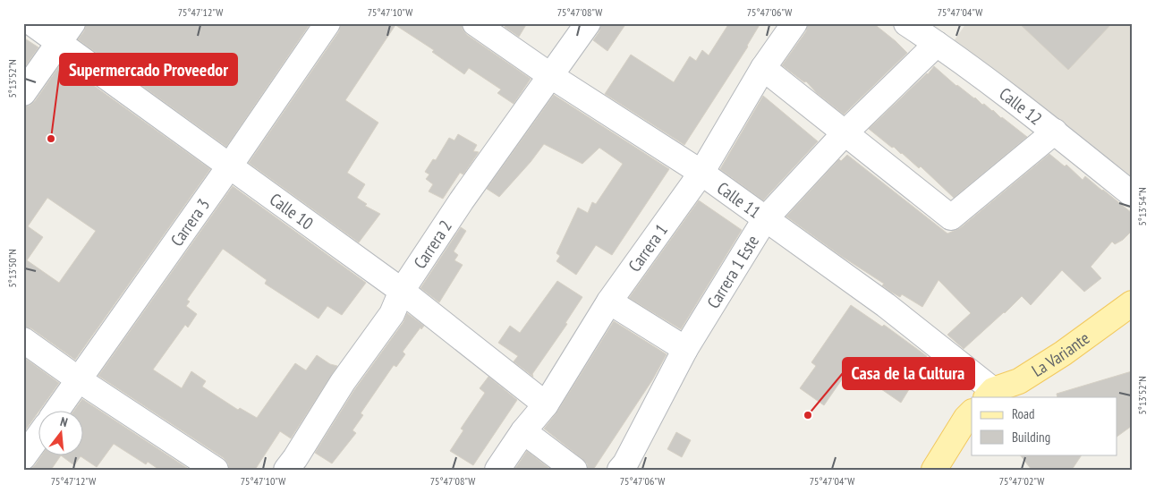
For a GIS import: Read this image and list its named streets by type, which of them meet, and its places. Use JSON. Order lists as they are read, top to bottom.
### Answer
{
  "streets": {
    "main road": ["La Variante"],
    "street": [
      "Calle 12",
      "Calle 11",
      "Calle 10",
      "Carrera 3",
      "Carrera 2",
      "Carrera 1",
      "Carrera 1 Este"
    ]
  },
  "crossings": [
    ["Calle 12", "Carrera 1 Este"],
    ["Calle 11", "Carrera 2"],
    ["Calle 11", "Carrera 1"],
    ["Calle 11", "Carrera 1 Este"],
    ["Calle 11", "La Variante"],
    ["Calle 10", "Carrera 3"],
    ["Calle 10", "Carrera 2"],
    ["Calle 10", "Carrera 1"]
  ],
  "places": ["Supermercado Proveedor", "Casa de la Cultura"],
  "legend": ["Road", "Building"],
  "north": "top",
  "coordinates": [
    "75°47'12\"W",
    "75°47'10\"W",
    "75°47'08\"W",
    "75°47'06\"W",
    "75°47'04\"W",
    "5°13'52\"N",
    "5°13'54\"N",
    "5°13'50\"N",
    "75°47'02\"W"
  ]
}
